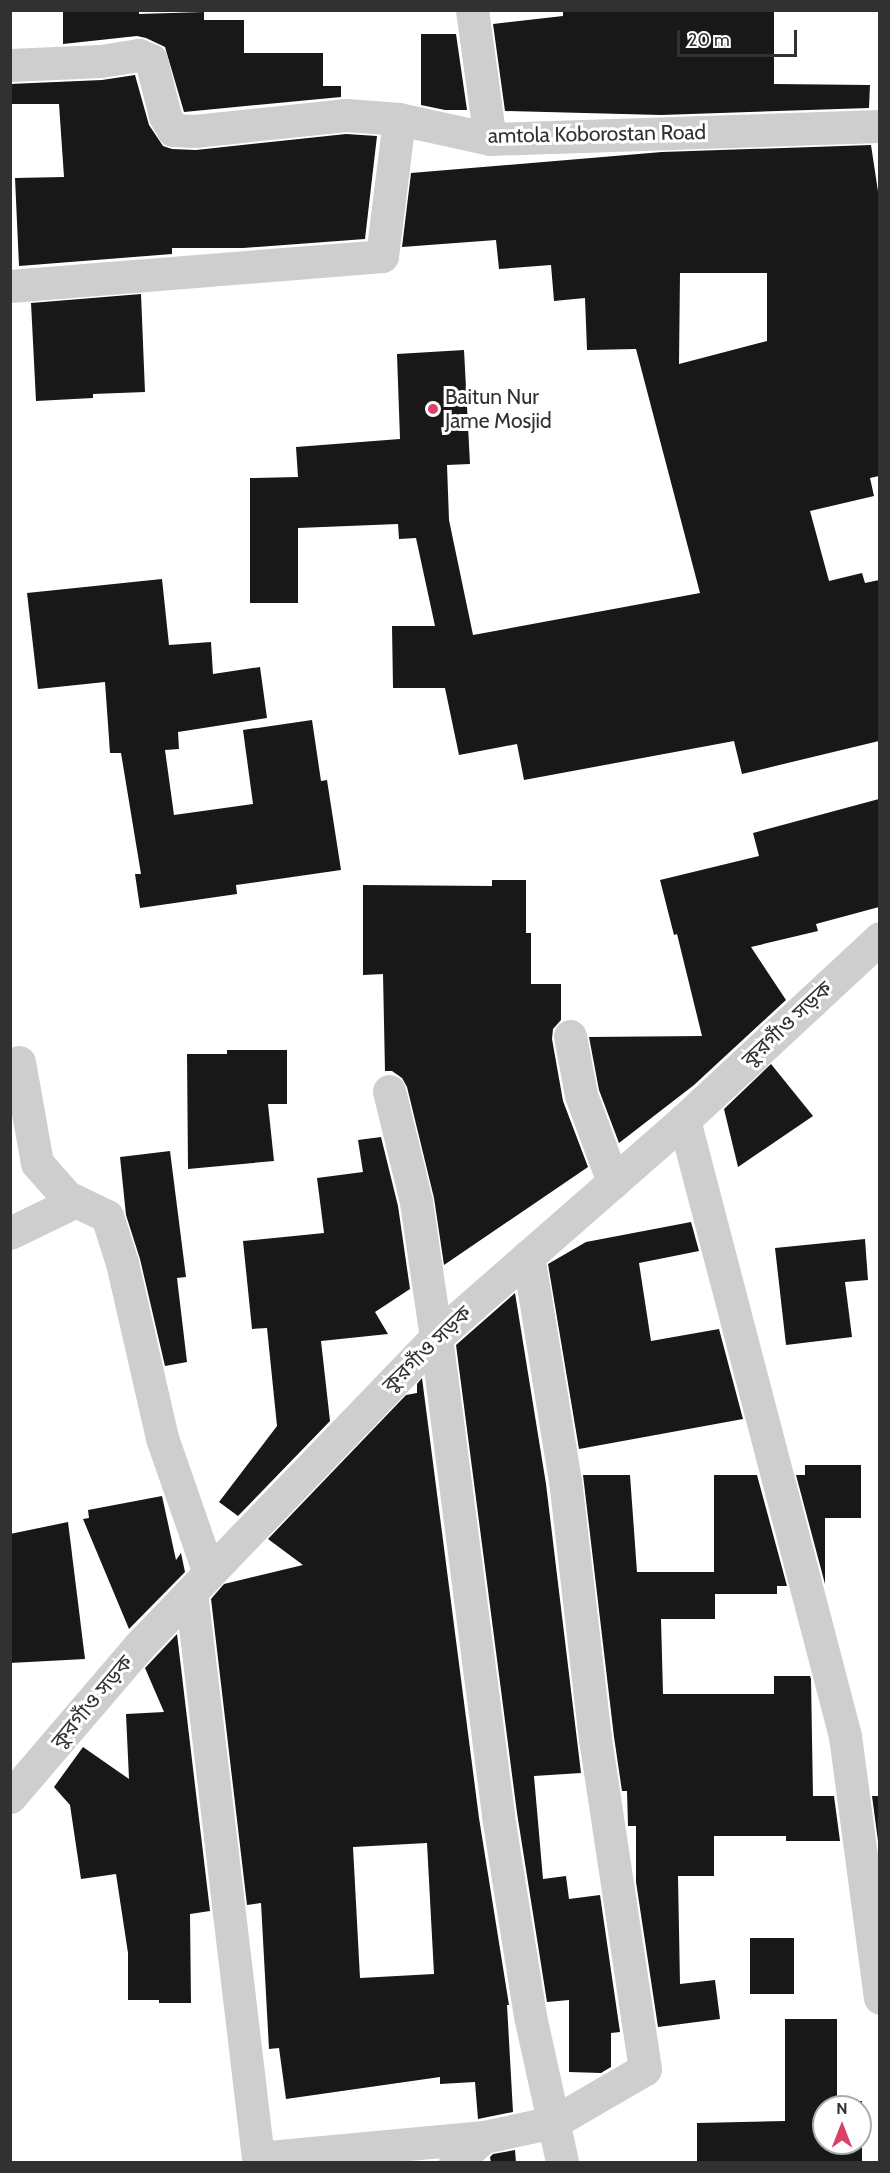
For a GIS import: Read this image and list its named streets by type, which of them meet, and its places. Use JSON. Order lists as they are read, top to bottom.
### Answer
{
  "streets": {
    "street": ["amtola Koborostan Road", "কুরগাঁও সড়ক"]
  },
  "places": ["Baitun Nur Jame Mosjid"],
  "scale_bar": "20 m",
  "north": "top"
}
